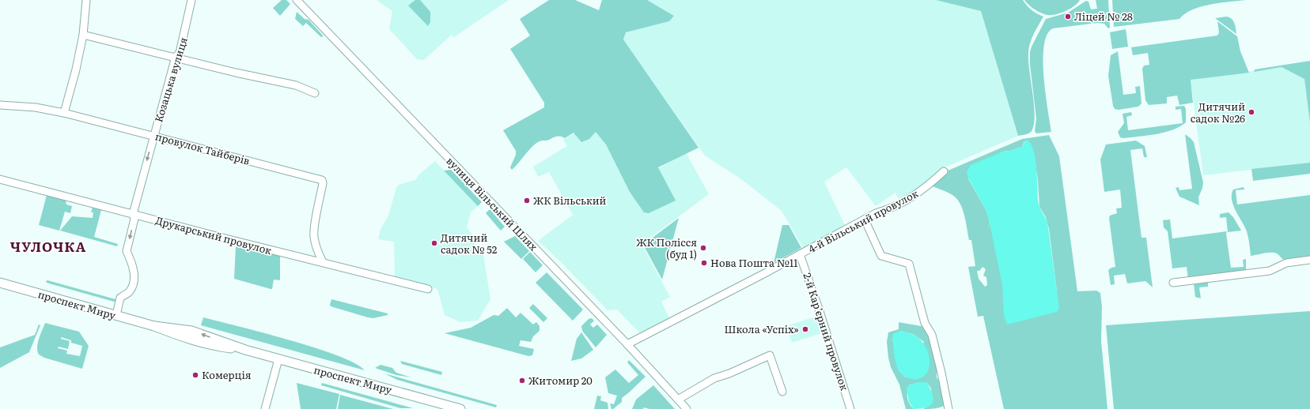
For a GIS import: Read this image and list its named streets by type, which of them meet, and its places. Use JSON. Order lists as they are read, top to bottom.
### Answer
{
  "streets": {
    "main road": ["проспект Миру"],
    "street": [
      "Козацька вулиця",
      "провулок Тайберів",
      "вулиця Вільський Шлях",
      "4-й Вільський провулок",
      "Друкарський провулок",
      "2-й Карʼєрний провулок"
    ]
  },
  "crossings": [
    ["Козацька вулиця", "провулок Тайберів"],
    ["Козацька вулиця", "Друкарський провулок"],
    ["Козацька вулиця", "проспект Миру"],
    ["провулок Тайберів", "Друкарський провулок"],
    ["вулиця Вільський Шлях", "4-й Вільський провулок"],
    ["4-й Вільський провулок", "2-й Карʼєрний провулок"]
  ],
  "one_way": ["Козацька вулиця"],
  "districts": ["ЧУЛОЧКА"],
  "places": [
    "Ліцей № 28",
    "Дитячий садок №26",
    "ЖК Вільський",
    "Дитячий садок № 52",
    "ЖК Полісся (буд 1)",
    "Нова Пошта №11",
    "Школа «Успіх»",
    "Комерція",
    "Житомир 20"
  ]
}
